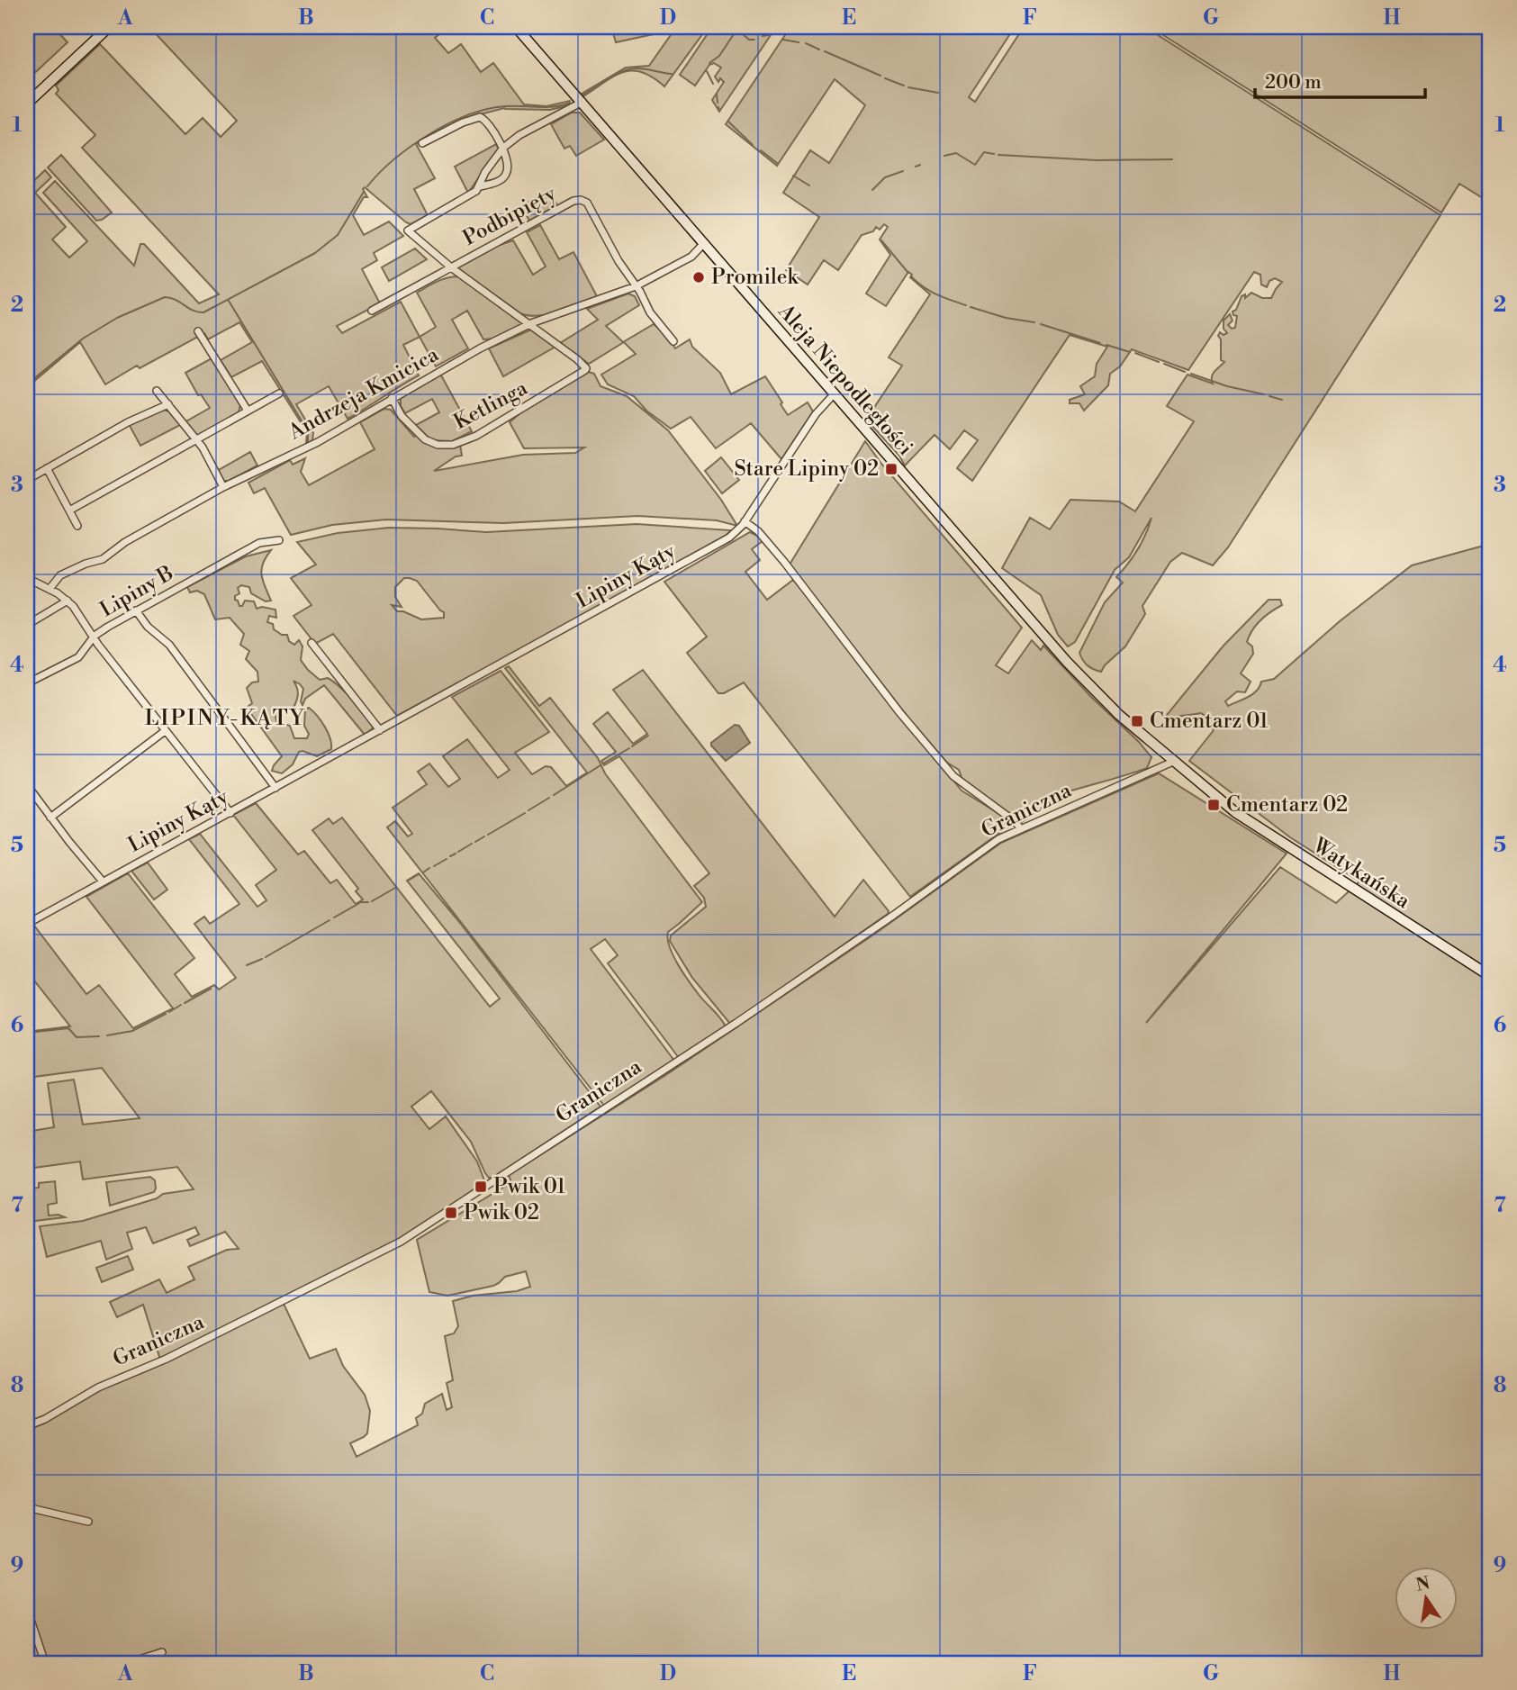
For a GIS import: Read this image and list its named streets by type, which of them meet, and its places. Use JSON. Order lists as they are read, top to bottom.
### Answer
{
  "streets": {
    "street": [
      "Podbipięty",
      "Aleja Niepodległości",
      "Andrzeja Kmicica",
      "Ketlinga",
      "Lipiny Kąty",
      "Lipiny B",
      "Graniczna",
      "Watykańska"
    ]
  },
  "crossings": [
    ["Podbipięty", "Andrzeja Kmicica"],
    ["Aleja Niepodległości", "Andrzeja Kmicica"],
    ["Aleja Niepodległości", "Lipiny Kąty"],
    ["Aleja Niepodległości", "Watykańska"],
    ["Andrzeja Kmicica", "Ketlinga"],
    ["Andrzeja Kmicica", "Lipiny B"],
    ["Graniczna", "Watykańska"]
  ],
  "districts": ["LIPINY-KĄTY"],
  "places": {
    "other": ["Promilek"],
    "transit": [
      "Stare Lipiny 02",
      "Cmentarz 01",
      "Cmentarz 02",
      "Pwik 01",
      "Pwik 02"
    ]
  },
  "scale_bar": "200 m",
  "north": "top",
  "grid": {
    "columns": [
      "A",
      "B",
      "C",
      "D",
      "E",
      "F",
      "G",
      "H"
    ],
    "rows": [
      "1",
      "2",
      "3",
      "4",
      "5",
      "6",
      "7",
      "8",
      "9"
    ]
  }
}
